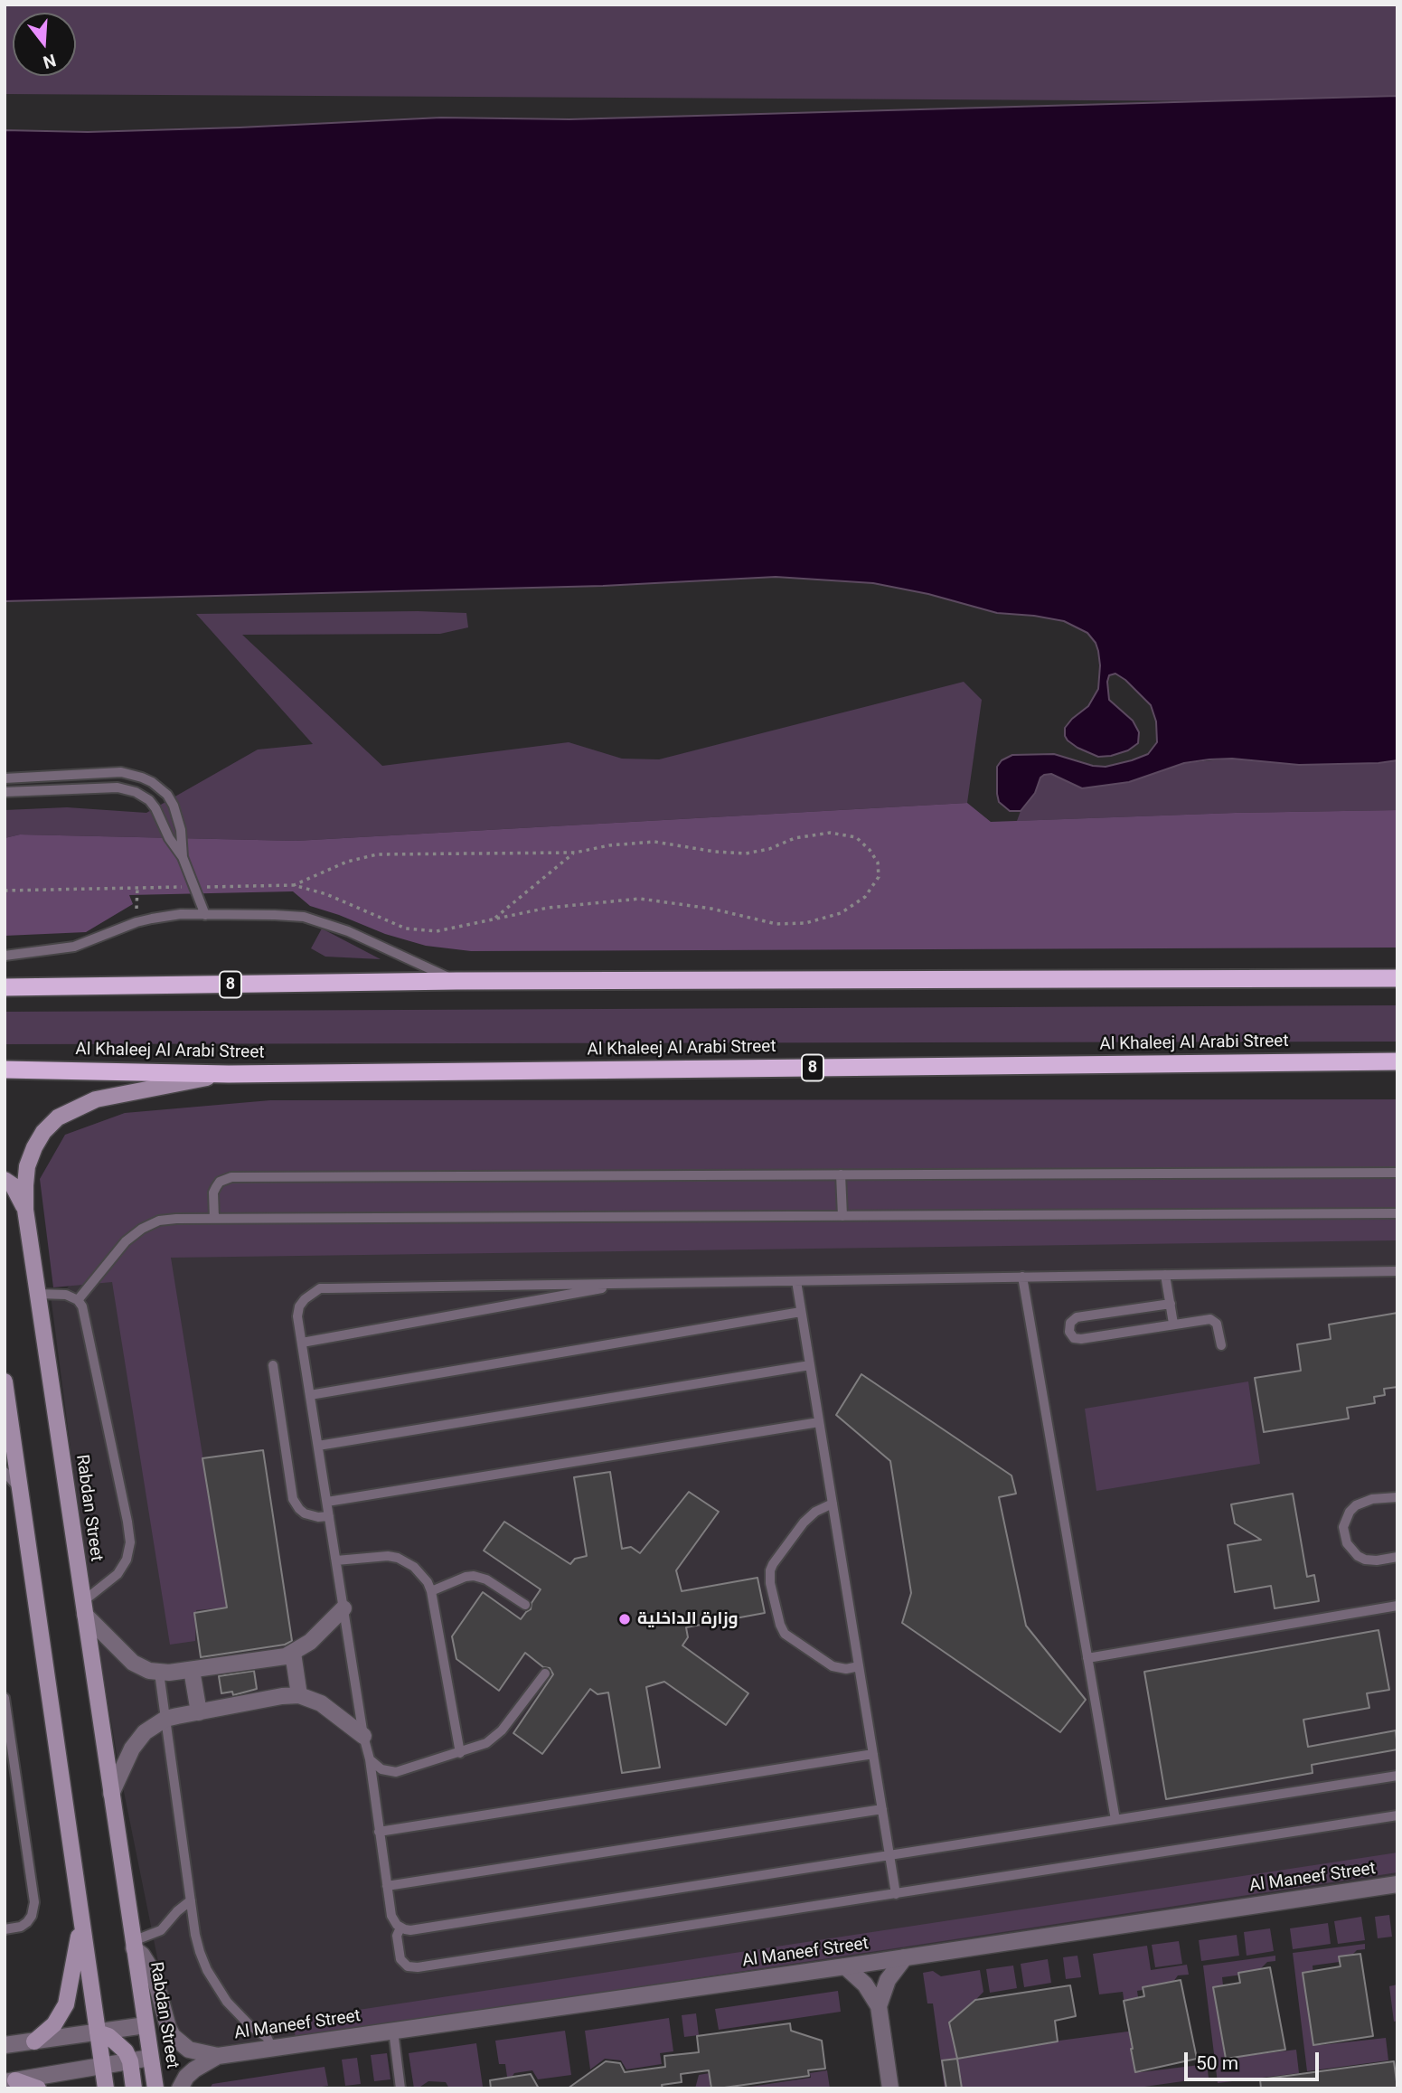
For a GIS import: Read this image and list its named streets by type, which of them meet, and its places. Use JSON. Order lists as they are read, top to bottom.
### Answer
{
  "streets": {
    "highway": ["8", "Al Khaleej Al Arabi Street"],
    "main road": ["Rabdan Street"],
    "street": ["Al Maneef Street"]
  },
  "crossings": [
    ["Al Khaleej Al Arabi Street", "Rabdan Street"],
    ["Rabdan Street", "Al Maneef Street"]
  ],
  "places": ["وزارة الداخلية"],
  "scale_bar": "50 m",
  "north": "bottom"
}
